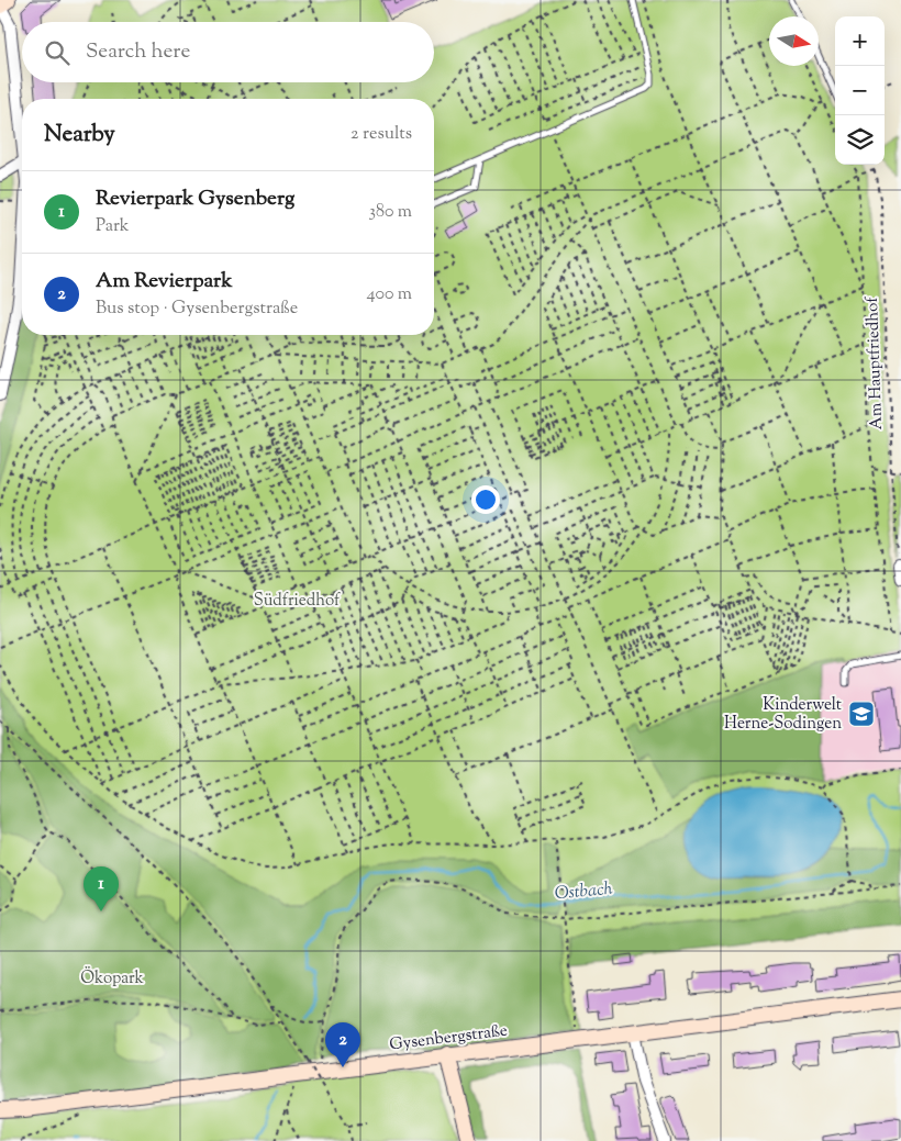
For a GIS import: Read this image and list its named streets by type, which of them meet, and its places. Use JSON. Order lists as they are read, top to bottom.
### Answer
{
  "streets": {
    "street": ["Gysenbergstraße"],
    "path": ["Am Hauptfriedhof"]
  },
  "water": ["Ostbach"],
  "parks": ["Südfriedhof", "Ökopark"],
  "places": {
    "school or university": ["Kinderwelt Herne-Sodingen"]
  },
  "north": "right",
  "page": {
    "map_buttons": ["+", "−"],
    "search": "Search here",
    "heading": ["Nearby", "2 results"],
    "list": [
      {
        "mark": "1",
        "name": "Revierpark Gysenberg",
        "note": "Park",
        "value": "380 m"
      },
      {
        "mark": "2",
        "name": "Am Revierpark",
        "note": "Bus stop · Gysenbergstraße",
        "value": "400 m"
      }
    ],
    "pins": ["1", "2"]
  }
}
